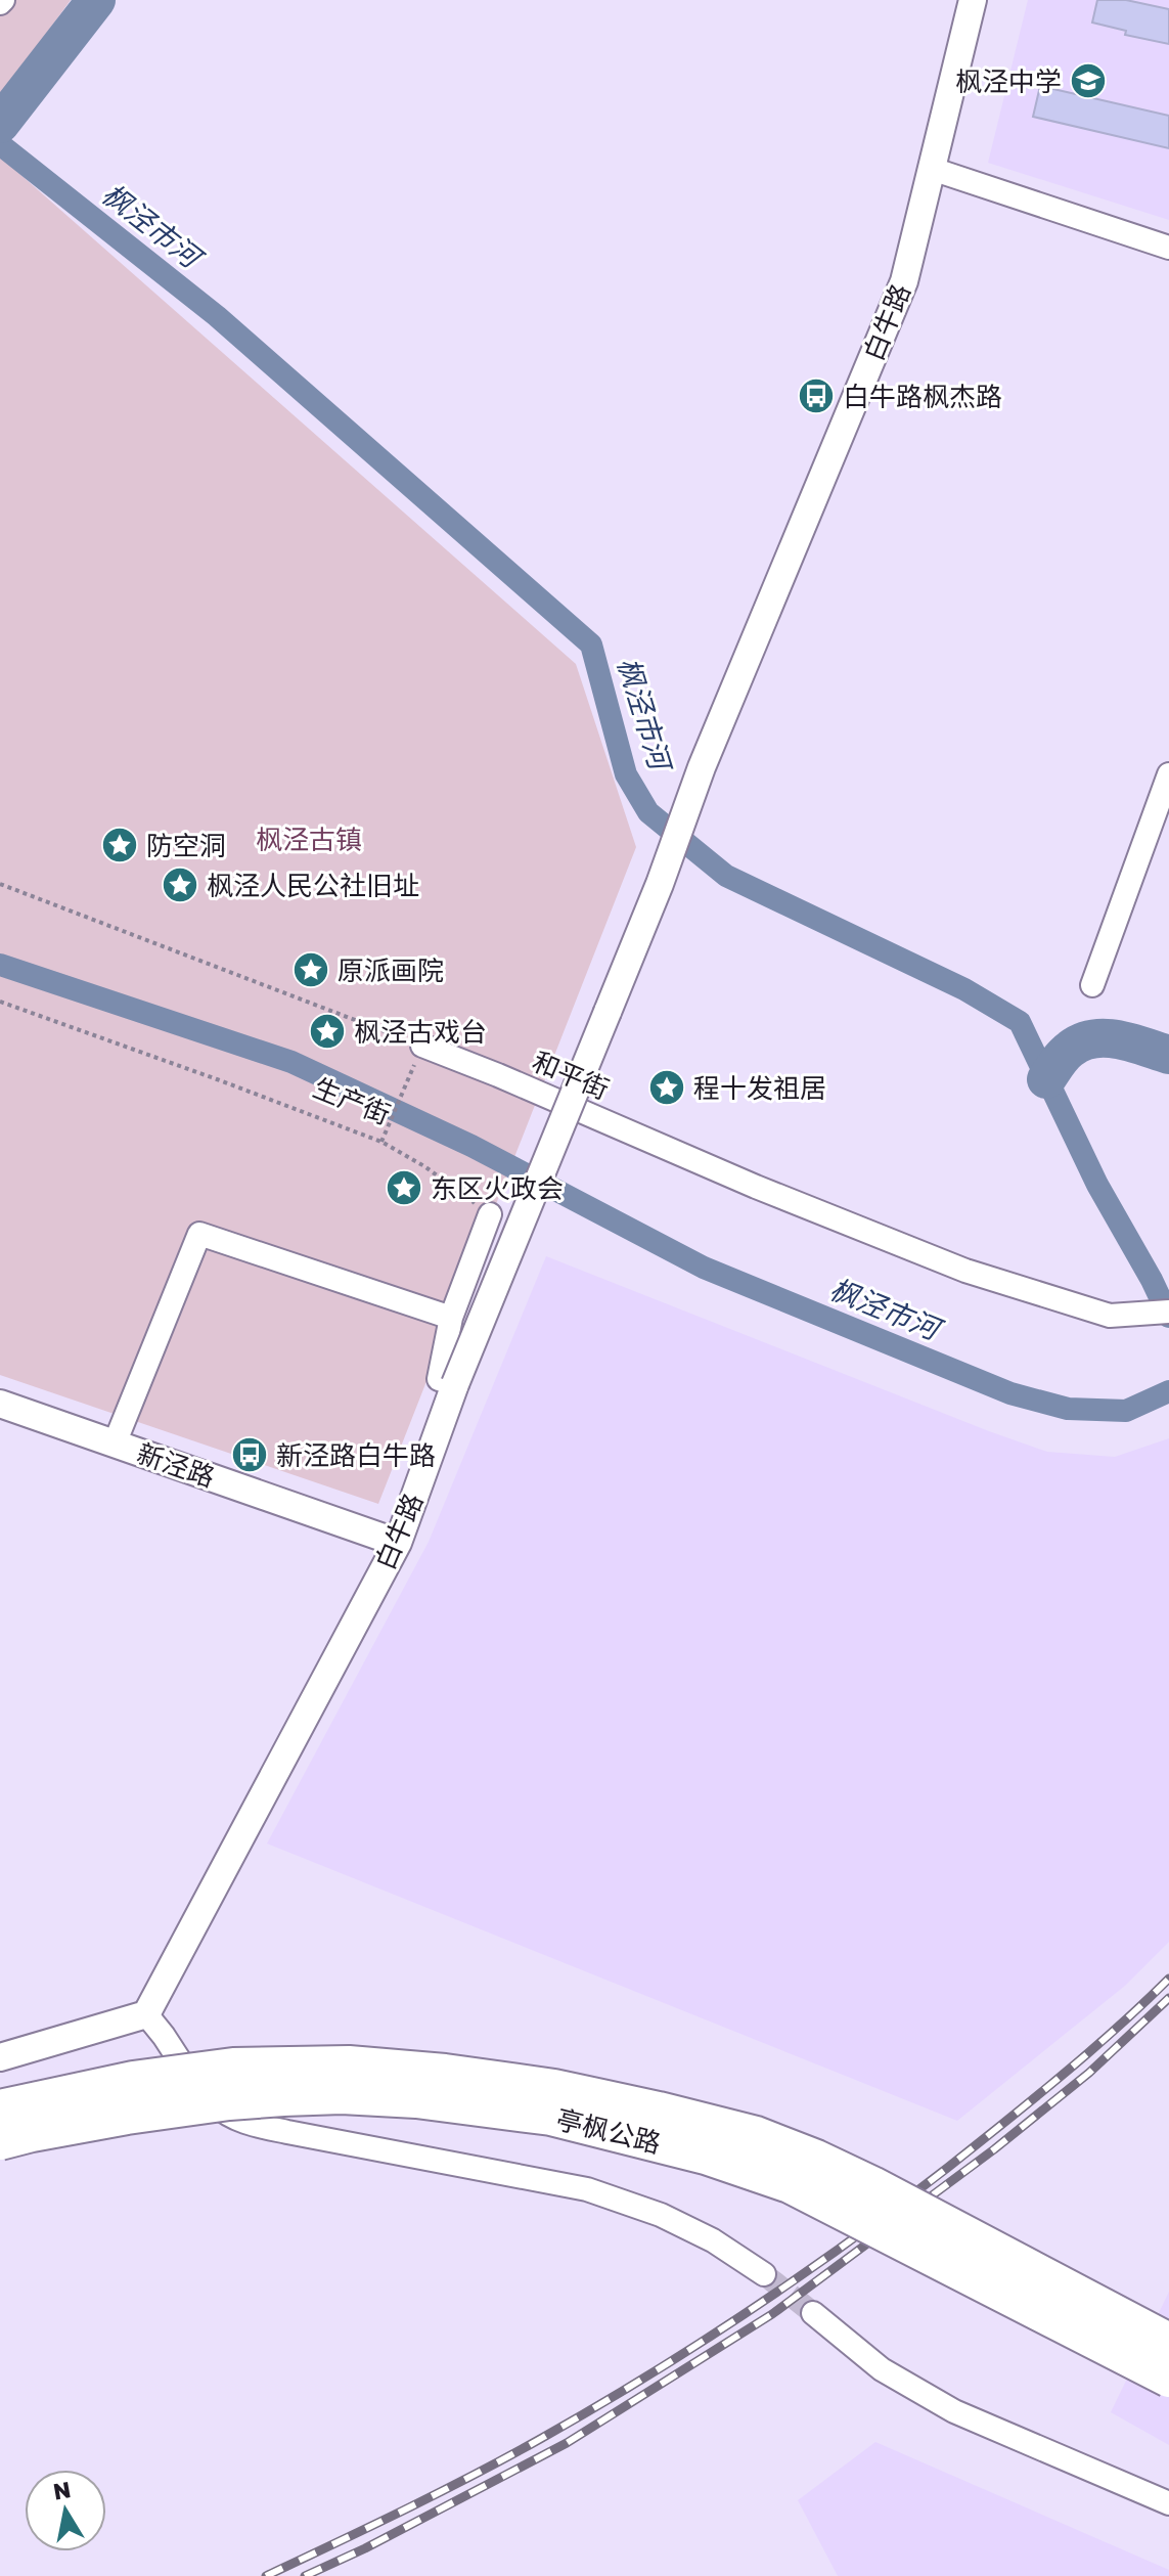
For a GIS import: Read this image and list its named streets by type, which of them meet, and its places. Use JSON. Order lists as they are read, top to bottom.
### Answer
{
  "streets": {
    "highway": ["亭枫公路"],
    "street": ["白牛路", "和平街", "新泾路"],
    "path": ["生产街"]
  },
  "crossings": [
    ["白牛路", "新泾路"]
  ],
  "water": ["枫泾市河"],
  "parks": ["枫泾古镇"],
  "places": {
    "school or university": ["枫泾中学"],
    "bus stop": ["白牛路枫杰路", "新泾路白牛路"],
    "place": [
      "防空洞",
      "枫泾人民公社旧址",
      "原派画院",
      "枫泾古戏台",
      "程十发祖居",
      "东区火政会"
    ]
  },
  "north": "top"
}
